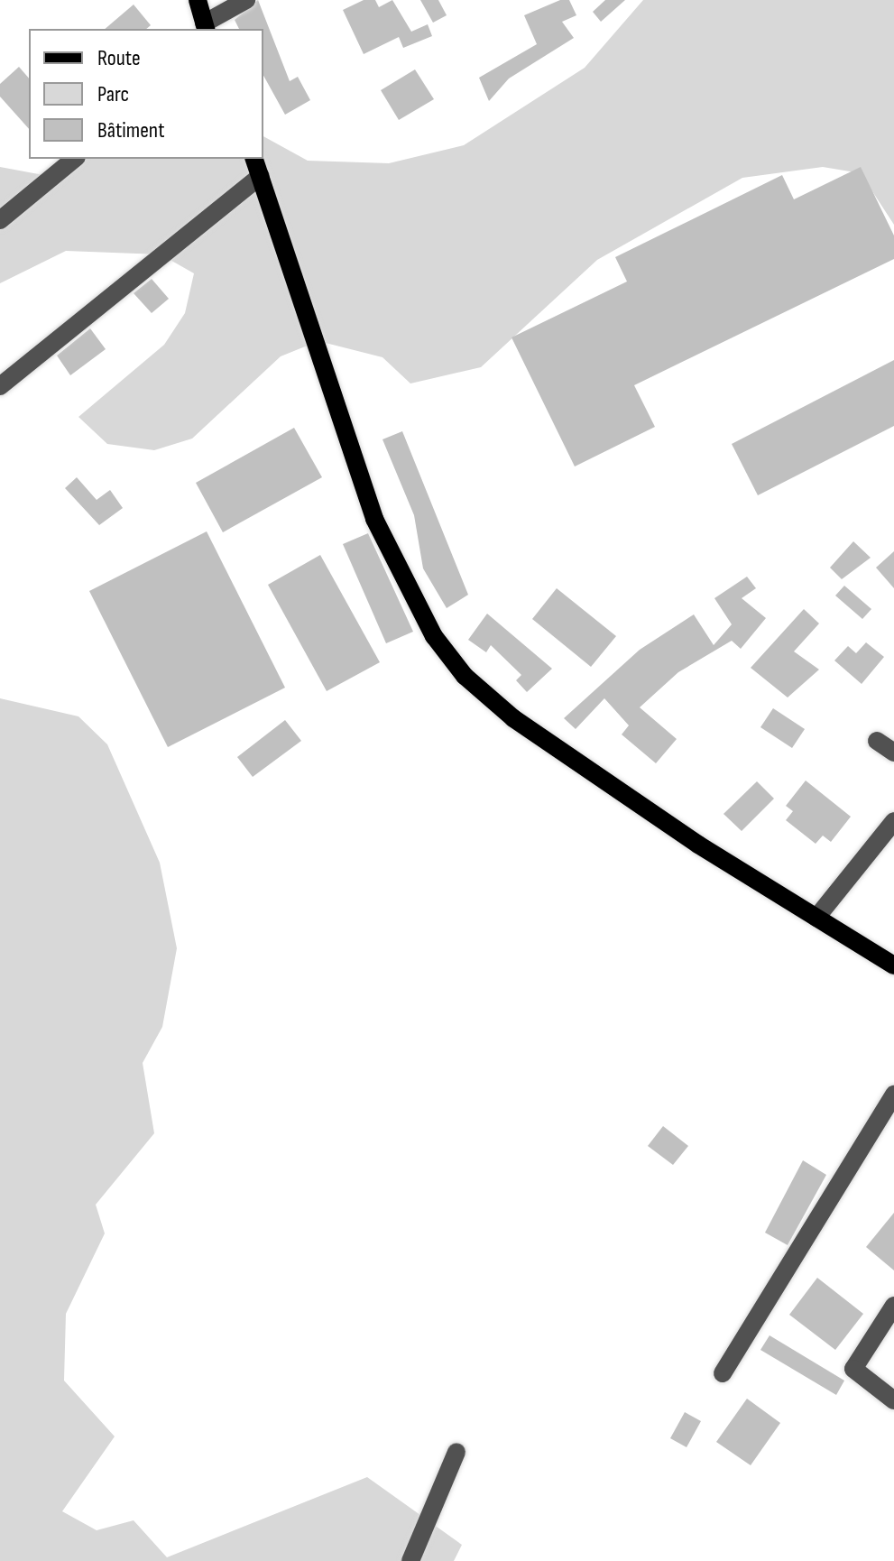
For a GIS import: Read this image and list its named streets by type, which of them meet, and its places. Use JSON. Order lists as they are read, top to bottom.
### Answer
{
  "legend": ["Route", "Parc", "Bâtiment"]
}
